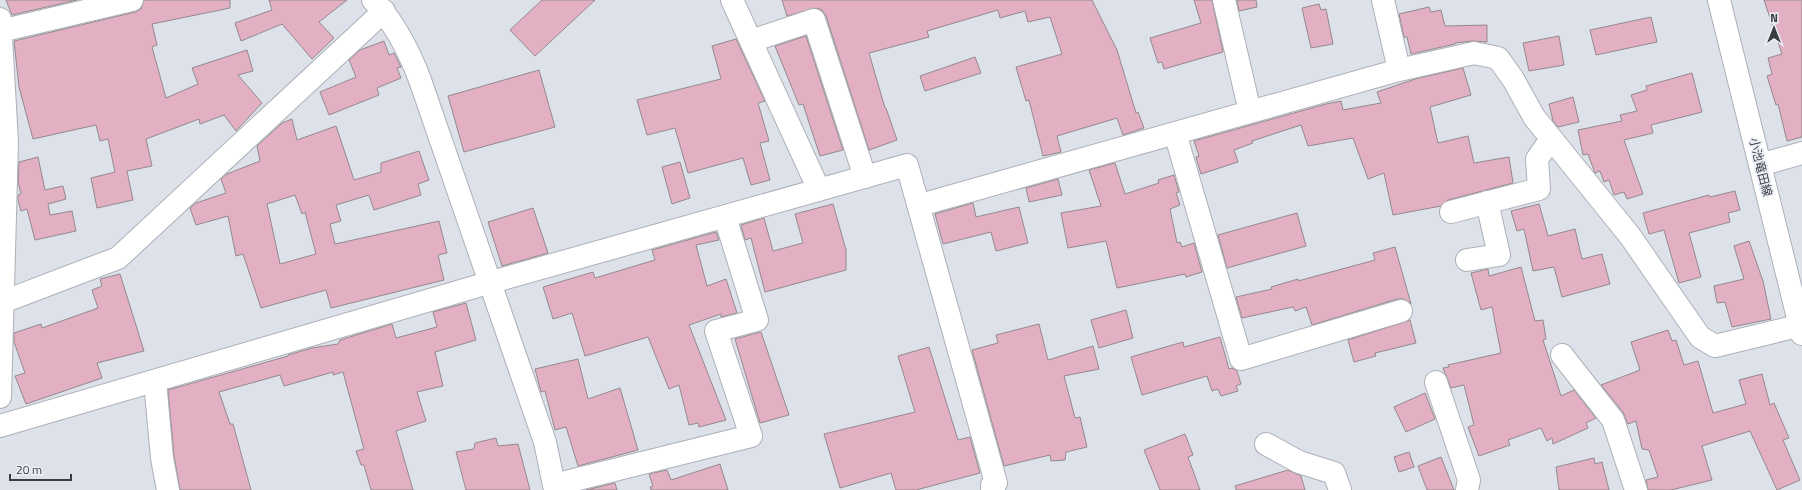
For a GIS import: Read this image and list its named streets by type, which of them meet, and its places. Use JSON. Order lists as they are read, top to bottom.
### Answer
{
  "streets": {
    "street": ["小池竜田線"]
  },
  "scale_bar": "20 m",
  "north": "top"
}
